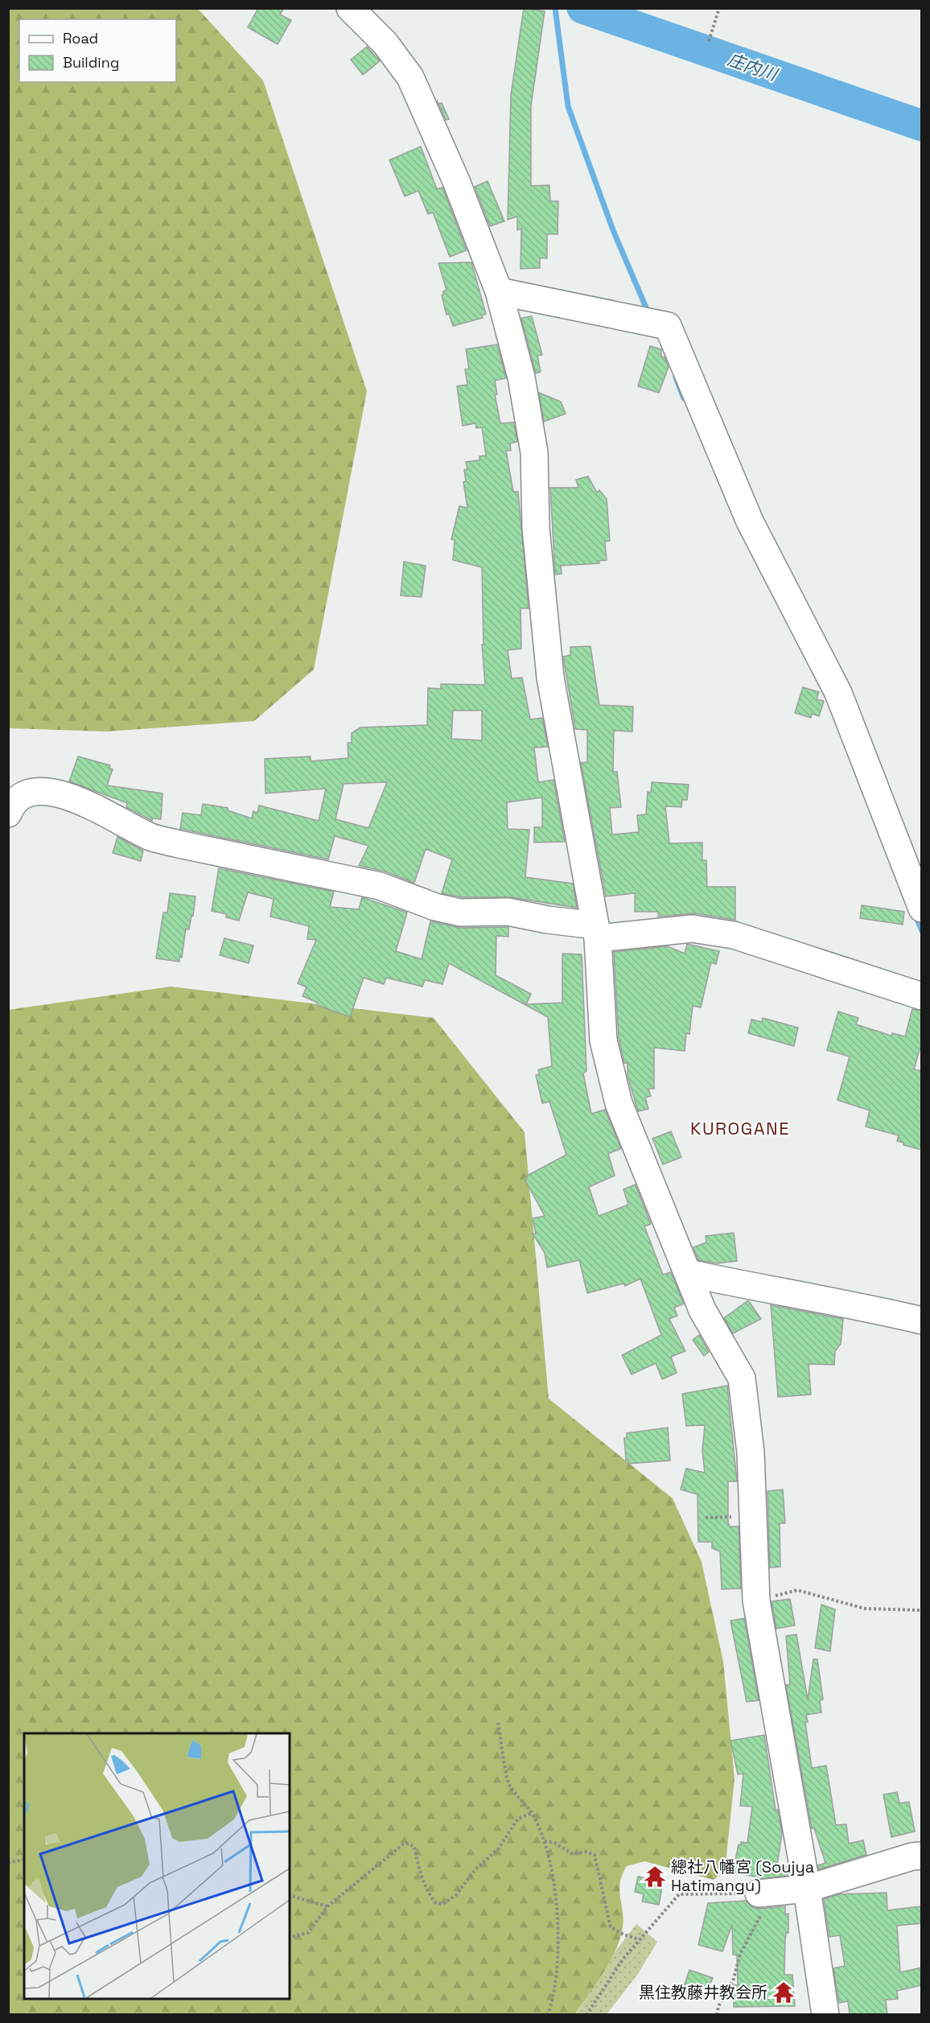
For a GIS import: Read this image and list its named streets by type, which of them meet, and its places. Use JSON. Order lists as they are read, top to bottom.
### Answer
{
  "districts": ["KUROGANE"],
  "water": ["庄内川"],
  "places": {
    "temple": ["總社八幡宮 (Soujya Hatimangu)", "黒住教藤井教会所"]
  },
  "legend": ["Road", "Building"]
}
